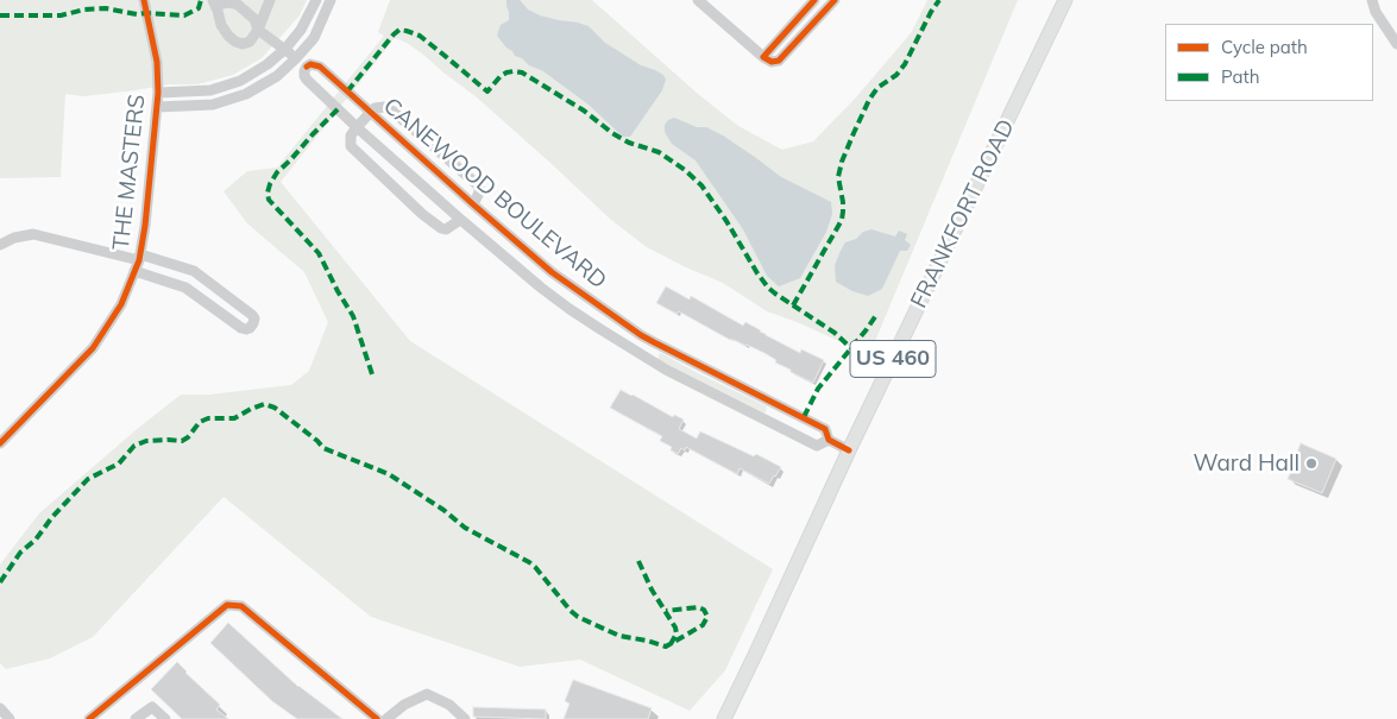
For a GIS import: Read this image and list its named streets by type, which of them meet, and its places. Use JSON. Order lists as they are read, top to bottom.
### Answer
{
  "streets": {
    "main road": ["FRANKFORT ROAD", "US 460"],
    "street": ["THE MASTERS", "CANEWOOD BOULEVARD"]
  },
  "crossings": [
    ["CANEWOOD BOULEVARD", "FRANKFORT ROAD"]
  ],
  "places": ["Ward Hall"],
  "legend": ["Cycle path", "Path"]
}
